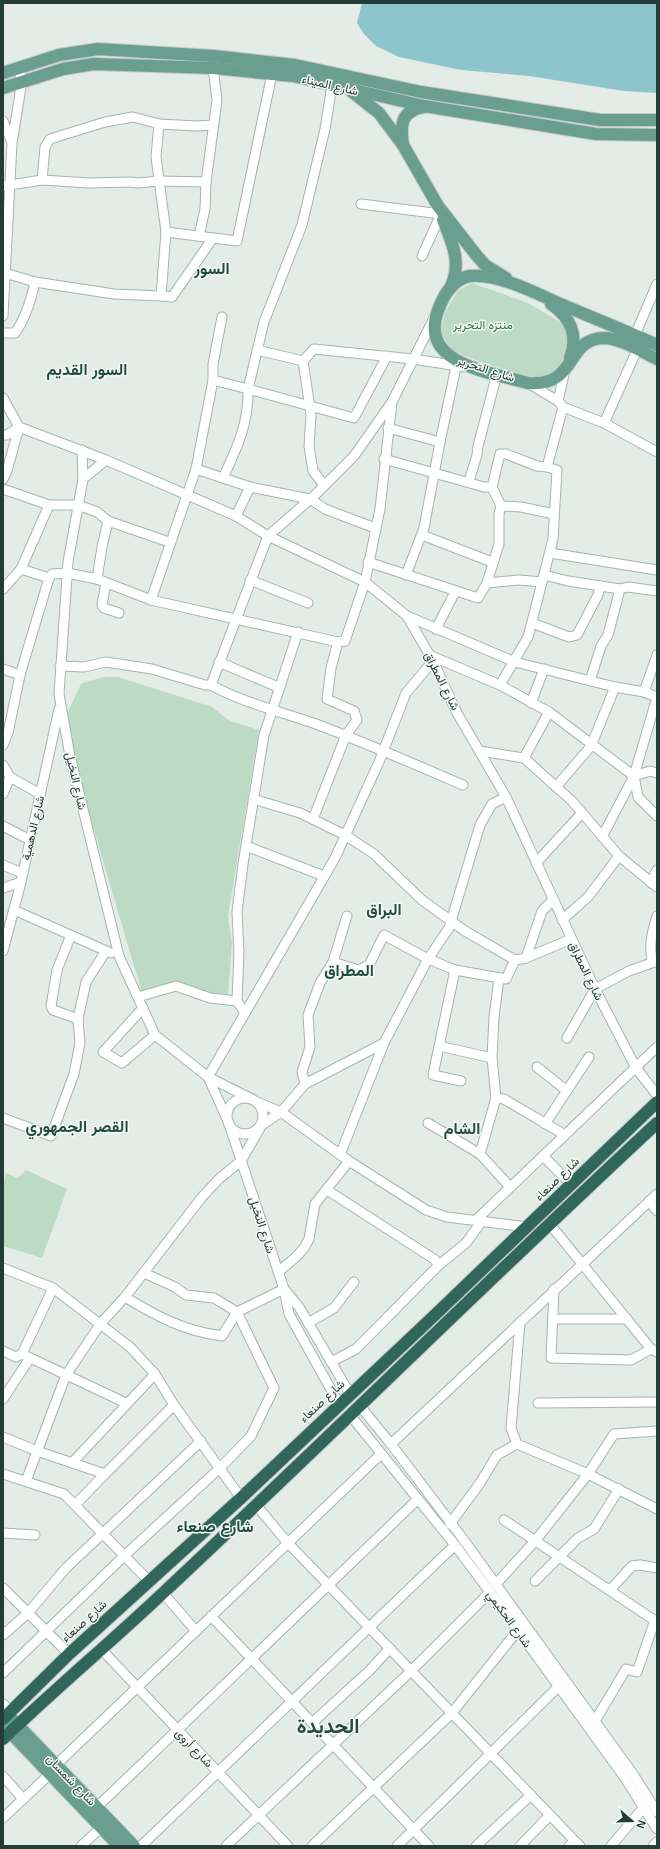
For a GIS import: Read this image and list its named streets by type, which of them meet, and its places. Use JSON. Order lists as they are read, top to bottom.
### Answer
{
  "streets": {
    "highway": ["شارع صنعاء"],
    "main road": ["شارع الميناء", "شارع التحرير", "شارع شمسان"],
    "street": [
      "شارع المطراق",
      "شارع النخيل",
      "شارع الدهمية",
      "شارع الحكيمي",
      "شارع أروى"
    ]
  },
  "crossings": [
    ["شارع المطراق", "شارع النخيل"],
    ["شارع النخيل", "شارع الدهمية"],
    ["شارع النخيل", "شارع صنعاء"],
    ["شارع صنعاء", "شارع شمسان"]
  ],
  "districts": [
    "السور",
    "السور القديم",
    "البراق",
    "المطراق",
    "القصر الجمهوري",
    "الشام",
    "شارع صنعاء",
    "الحديدة"
  ],
  "parks": ["منتزه التحرير"],
  "north": "right"
}
